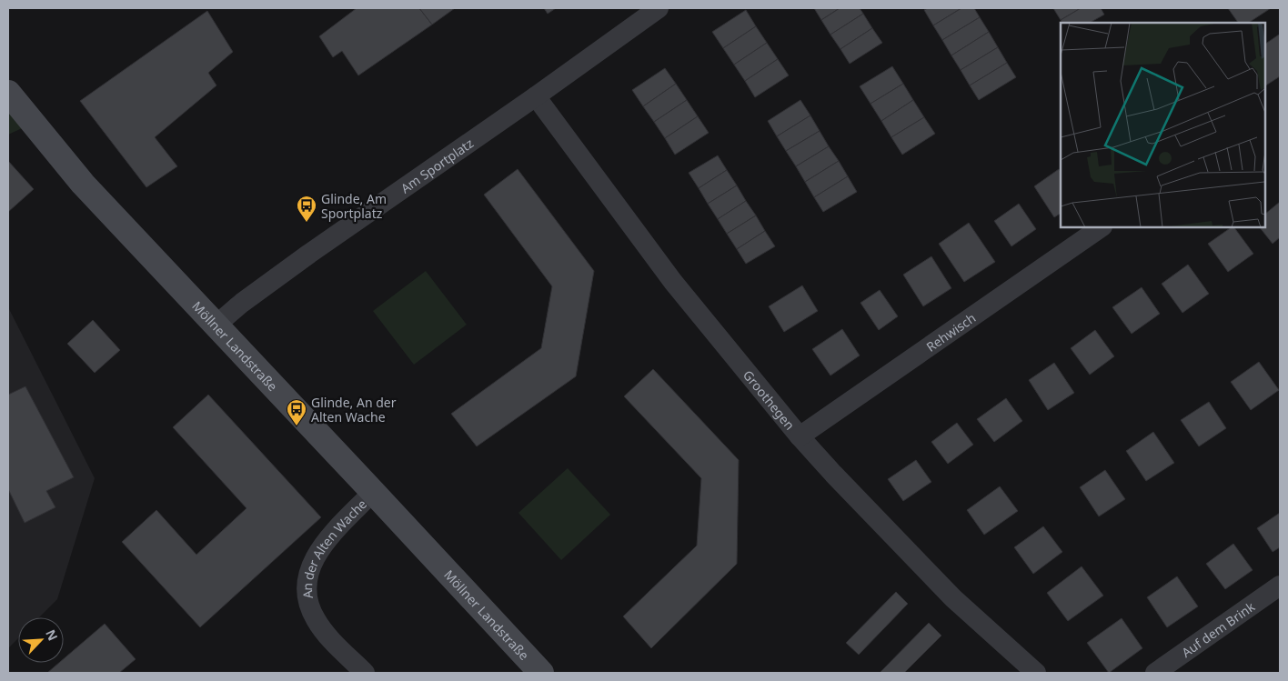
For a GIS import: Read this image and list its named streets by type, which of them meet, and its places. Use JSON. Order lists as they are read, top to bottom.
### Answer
{
  "streets": {
    "main road": ["Möllner Landstraße"],
    "street": [
      "Am Sportplatz",
      "Rehwisch",
      "Groothegen",
      "An der Alten Wache",
      "Auf dem Brink"
    ]
  },
  "crossings": [
    ["Am Sportplatz", "Möllner Landstraße"],
    ["Am Sportplatz", "Groothegen"],
    ["Rehwisch", "Groothegen"],
    ["Möllner Landstraße", "An der Alten Wache"]
  ],
  "places": {
    "bus stop": ["Glinde, Am Sportplatz", "Glinde, An der Alten Wache"]
  },
  "north": "top right"
}
